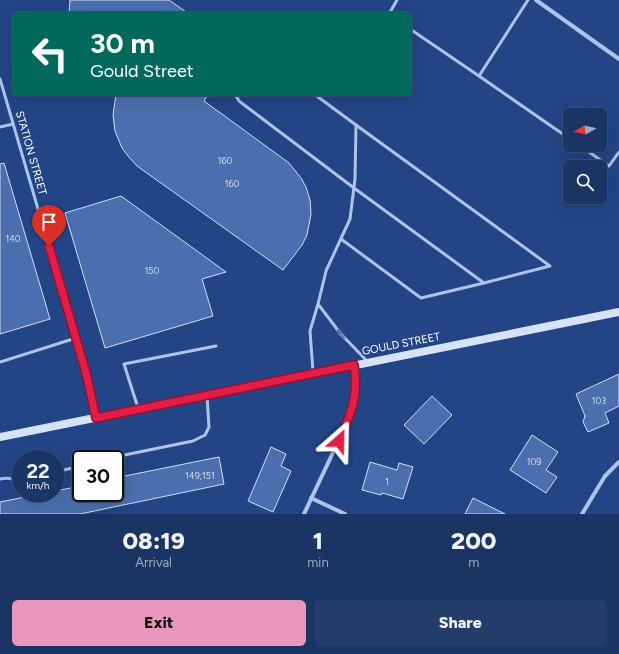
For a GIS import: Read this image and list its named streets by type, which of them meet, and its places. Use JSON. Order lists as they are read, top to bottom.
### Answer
{
  "streets": {
    "main road": ["GOULD STREET"],
    "lane": ["STATION STREET"]
  },
  "crossings": [
    ["STATION STREET", "GOULD STREET"]
  ],
  "house_numbers": [
    "160",
    "160",
    "140",
    "150",
    "103",
    "109",
    "149;151",
    "1"
  ],
  "north": "left",
  "page": {
    "turn": ["30 m", "Gould Street"],
    "speed": "22 km/h",
    "limit": "30",
    "eta": [
      "08:19",
      "Arrival",
      "1",
      "min",
      "200",
      "m"
    ],
    "buttons": ["Exit", "Share"]
  }
}
